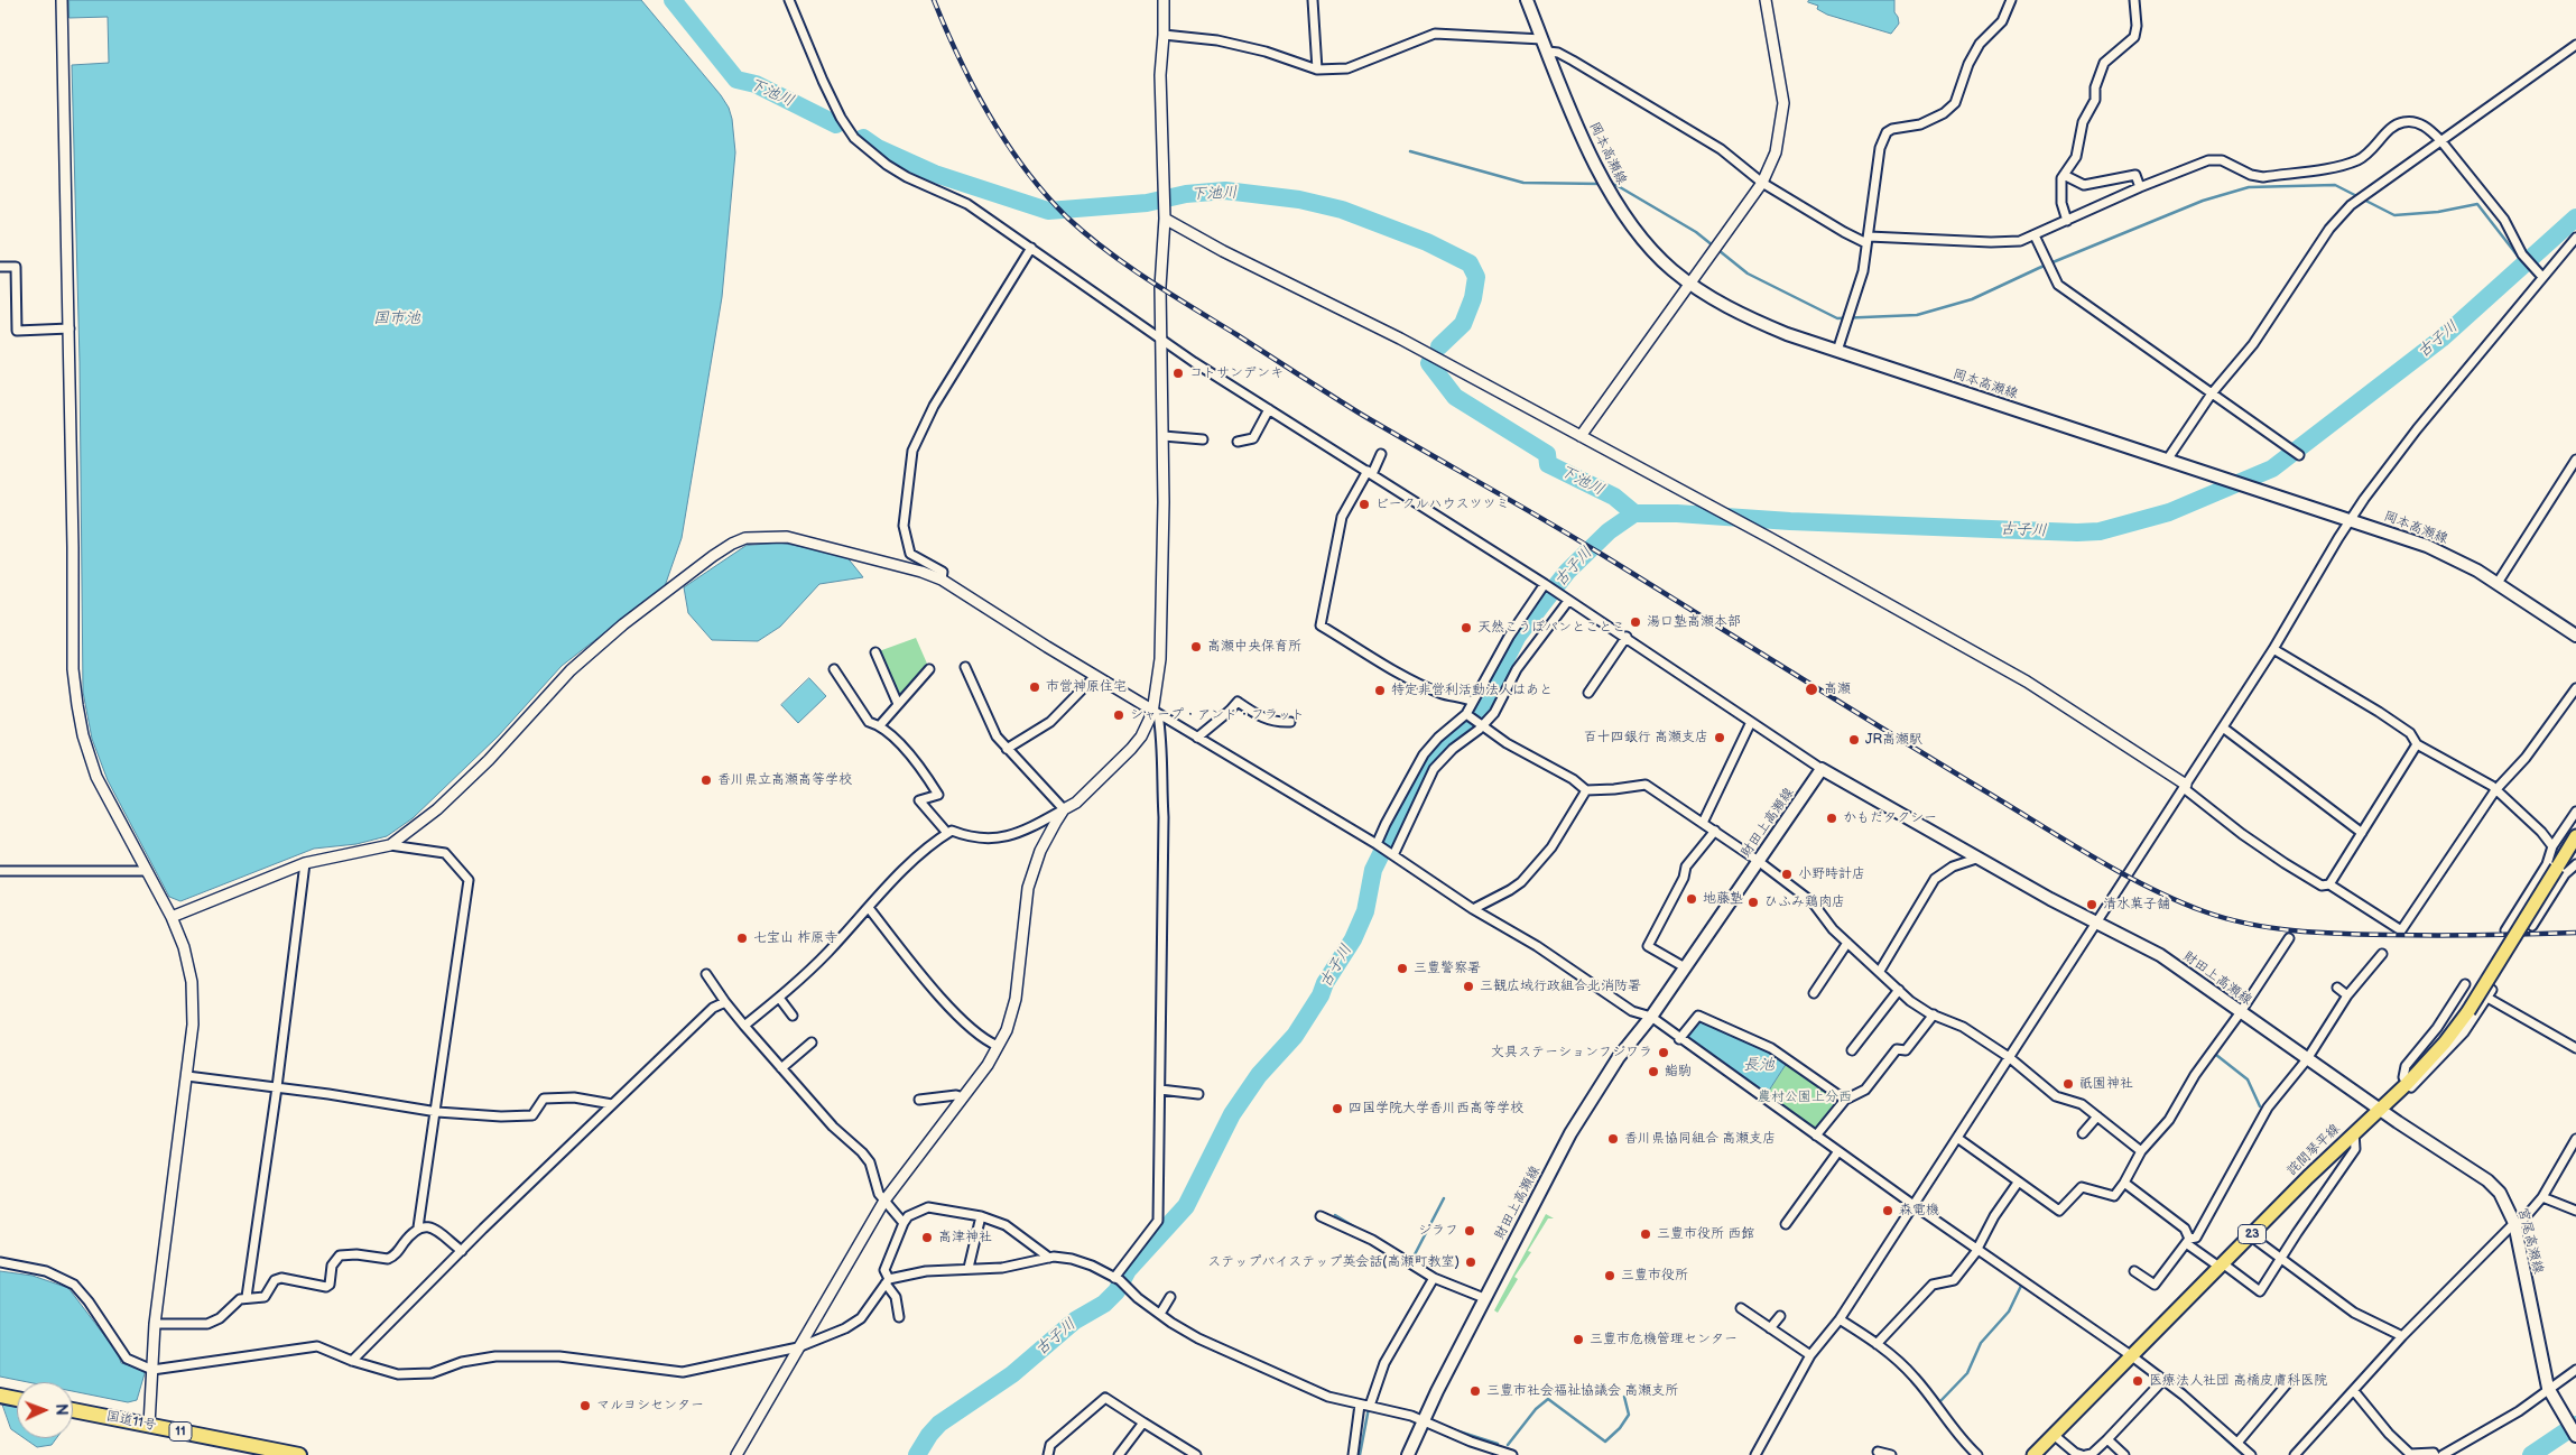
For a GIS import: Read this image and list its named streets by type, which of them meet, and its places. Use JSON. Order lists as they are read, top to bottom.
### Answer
{
  "streets": {
    "highway": ["国道11号", "11"],
    "main road": [
      "岡本高瀬線",
      "財田上高瀬線",
      "詫間琴平線",
      "23",
      "宮尾高瀬線"
    ]
  },
  "crossings": [
    ["財田上高瀬線", "詫間琴平線"],
    ["財田上高瀬線", "宮尾高瀬線"],
    ["詫間琴平線", "宮尾高瀬線"]
  ],
  "water": [
    "下池川",
    "国市池",
    "古子川",
    "長池"
  ],
  "parks": ["農村公園上分西"],
  "places": [
    "コトサンデンキ",
    "ビークルハウスツツミ",
    "湯口塾高瀬本部",
    "天然こうぼパンとことこ",
    "高瀬中央保育所",
    "市営神原住宅",
    "高瀬",
    "特定非営利活動法人はあと",
    "シャープ・アンド・フラット",
    "百十四銀行 高瀬支店",
    "JR高瀬駅",
    "香川県立高瀬高等学校",
    "かもだタクシー",
    "小野時計店",
    "地藤塾",
    "ひふみ鶏肉店",
    "清水菓子舗",
    "七宝山 柞原寺",
    "三豊警察署",
    "三観広域行政組合北消防署",
    "文具ステーションフジワラ",
    "鮨駒",
    "祇園神社",
    "四国学院大学香川西高等学校",
    "香川県協同組合 高瀬支店",
    "森電機",
    "ジラフ",
    "三豊市役所 西館",
    "高津神社",
    "ステップバイステップ英会話(高瀬町教室)",
    "三豊市役所",
    "三豊市危機管理センター",
    "医療法人社団 高橋皮膚科医院",
    "三豊市社会福祉協議会 高瀬支所",
    "マルヨシセンター"
  ],
  "north": "right"
}
